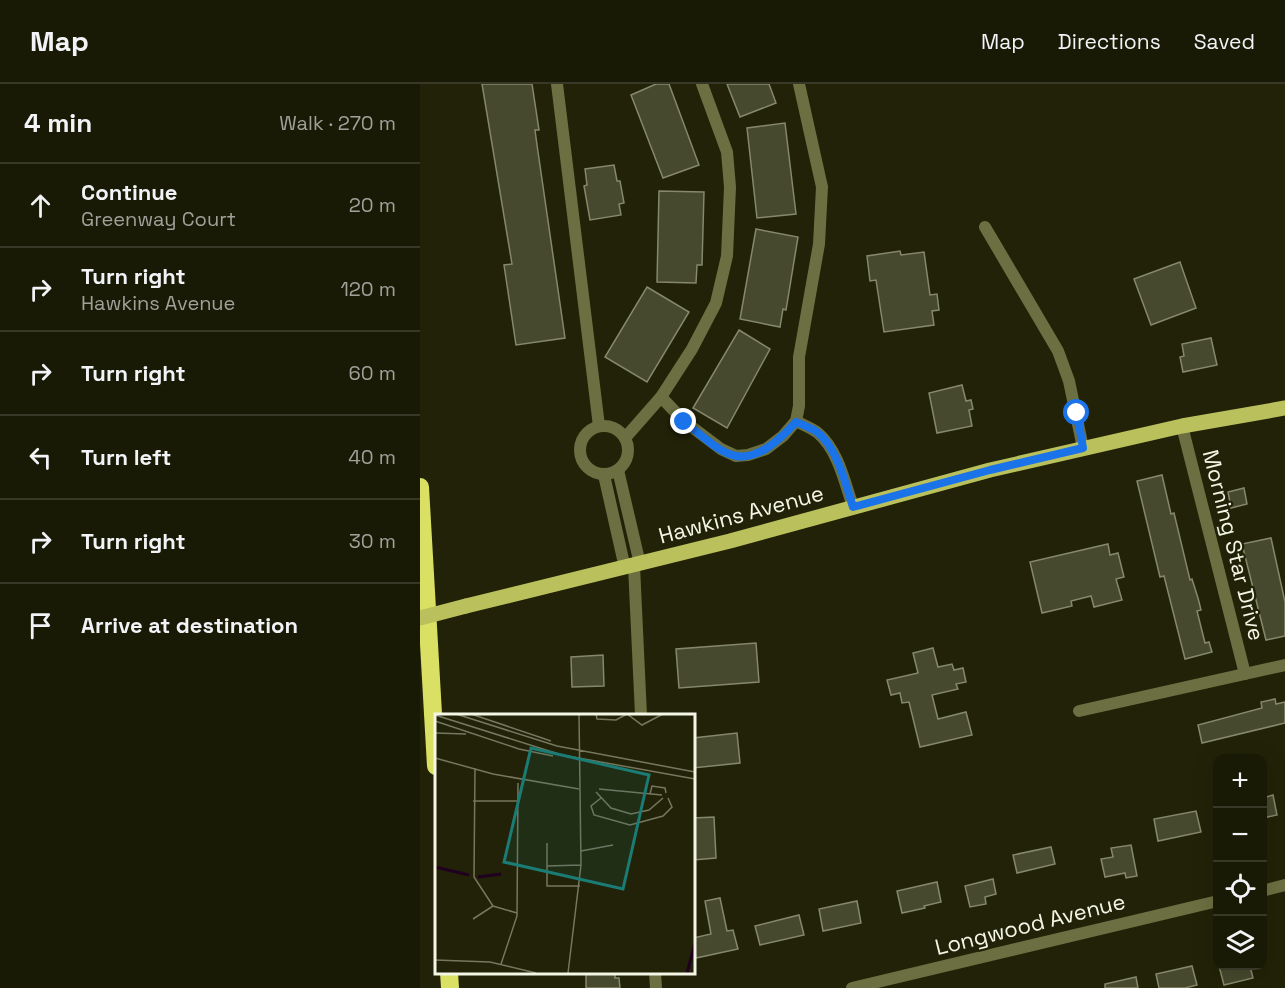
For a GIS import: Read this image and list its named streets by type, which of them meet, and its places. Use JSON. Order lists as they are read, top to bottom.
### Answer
{
  "streets": {
    "main road": ["Hawkins Avenue"],
    "street": ["Morning Star Drive", "Longwood Avenue"]
  },
  "crossings": [
    ["Hawkins Avenue", "Morning Star Drive"]
  ],
  "page": {
    "header": "Map",
    "nav": ["Map", "Directions", "Saved"],
    "heading": ["4 min", "Walk · 270 m"],
    "list": [
      ["Continue", "Greenway Court", "20 m"],
      ["Turn right", "Hawkins Avenue", "120 m"],
      ["Turn right", "60 m"],
      ["Turn left", "40 m"],
      ["Turn right", "30 m"],
      "Arrive at destination"
    ],
    "map_buttons": ["+", "−"]
  }
}
